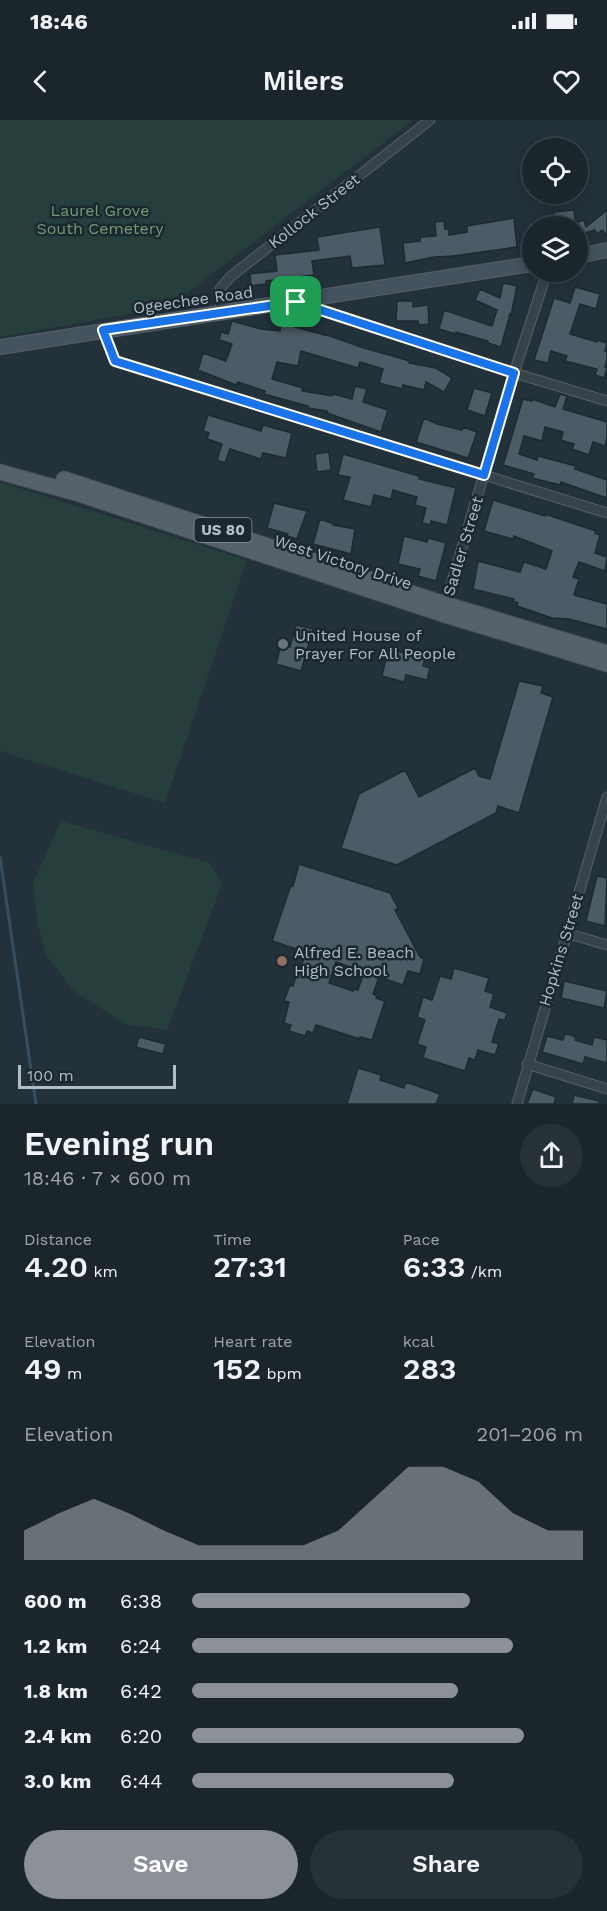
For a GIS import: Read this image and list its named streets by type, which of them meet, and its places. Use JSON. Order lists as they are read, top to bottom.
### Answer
{
  "streets": {
    "main road": ["US 80", "West Victory Drive"],
    "street": [
      "Kollock Street",
      "Ogeechee Road",
      "Sadler Street",
      "Hopkins Street"
    ]
  },
  "crossings": [
    ["Kollock Street", "Ogeechee Road"],
    ["Sadler Street", "West Victory Drive"]
  ],
  "parks": ["Laurel Grove South Cemetery"],
  "places": ["United House of Prayer For All People", "Alfred E. Beach High School"],
  "scale_bar": "100 m",
  "page": {
    "status": "18:46",
    "header": "Milers",
    "scale": "100 m",
    "heading": ["Evening run", "18:46 · 7 × 600 m"],
    "stats": [
      ["Distance", "4.20 km"],
      ["Time", "27:31"],
      ["Pace", "6:33 /km"],
      ["Elevation", "49 m"],
      ["Heart rate", "152 bpm"],
      ["kcal", "283"]
    ],
    "chart": ["Elevation", "201–206 m"],
    "list": [
      {
        "name": "600 m",
        "note": "6:38"
      },
      {
        "name": "1.2 km",
        "note": "6:24"
      },
      {
        "name": "1.8 km",
        "note": "6:42"
      },
      {
        "name": "2.4 km",
        "note": "6:20"
      },
      {
        "name": "3.0 km",
        "note": "6:44"
      }
    ],
    "buttons": ["Save", "Share"]
  }
}
